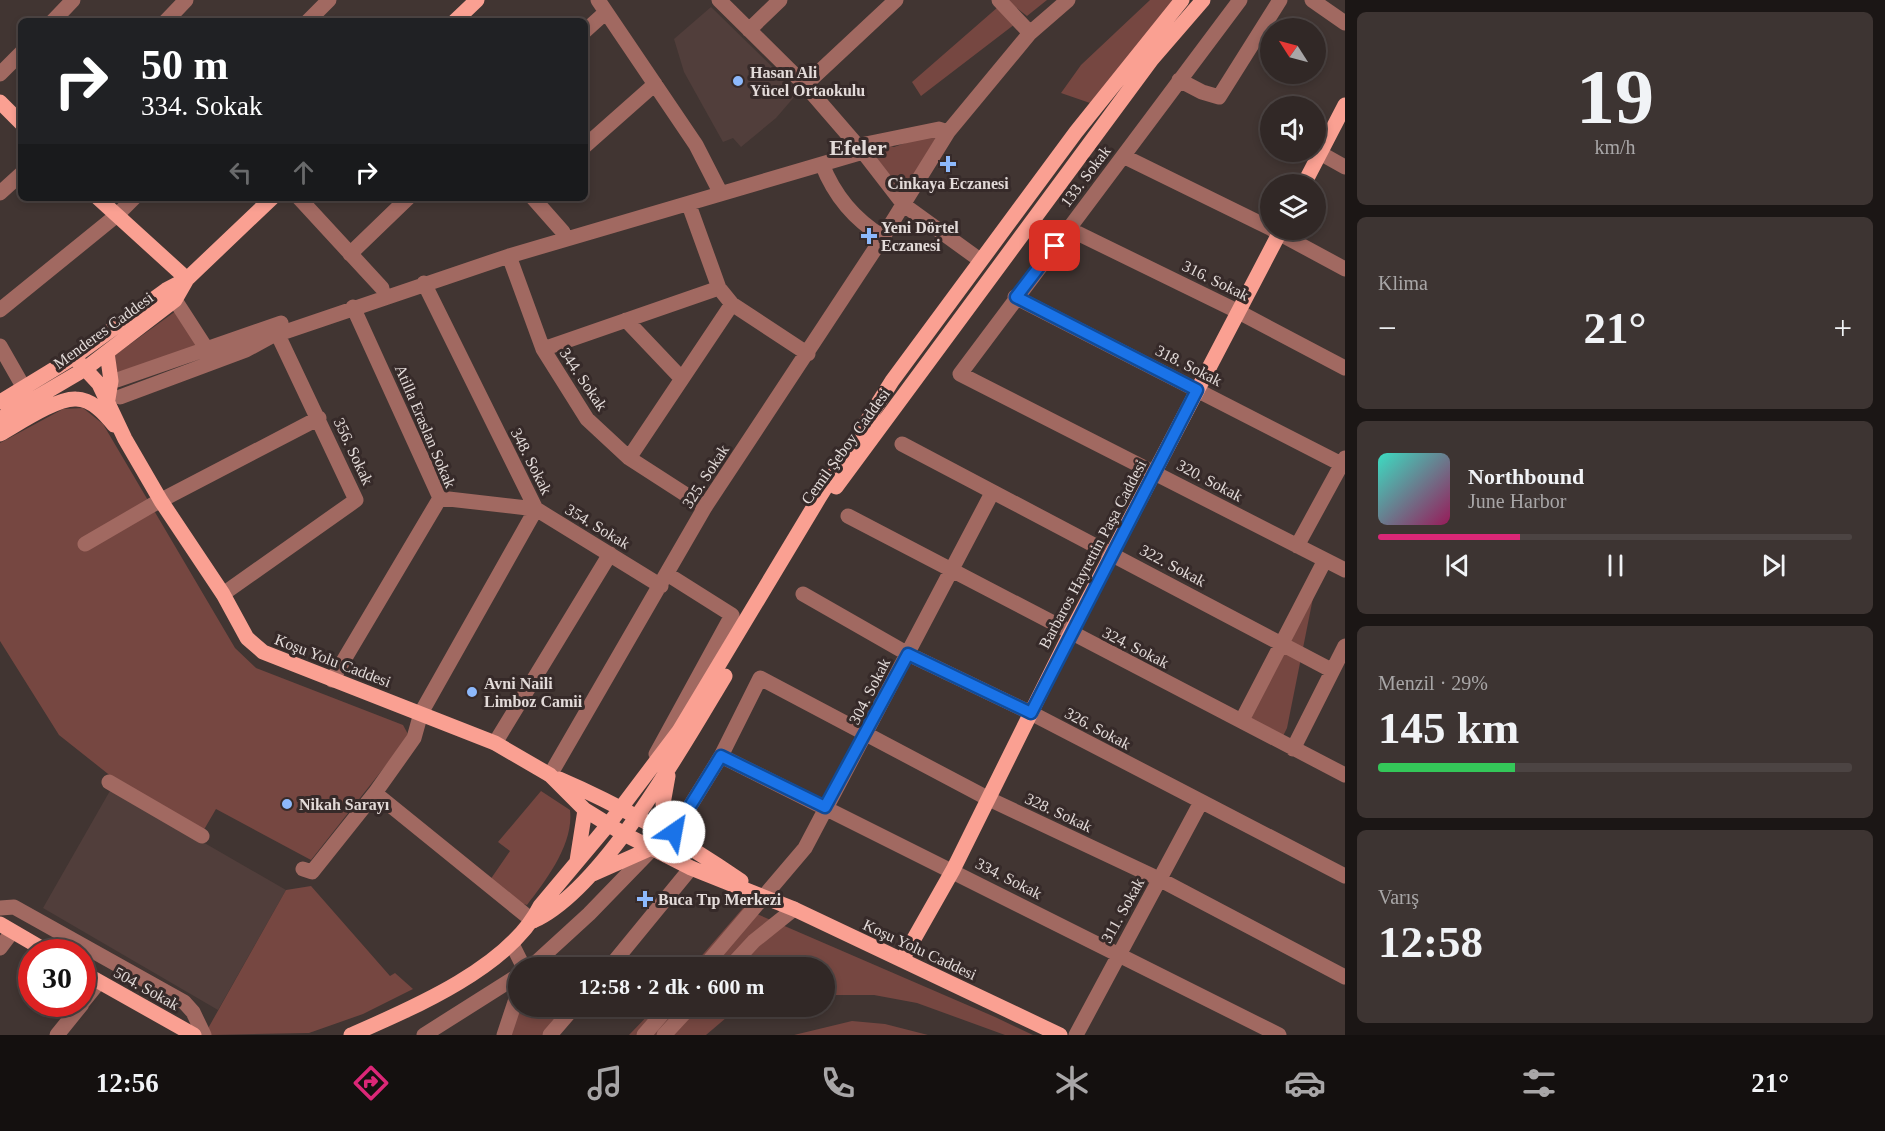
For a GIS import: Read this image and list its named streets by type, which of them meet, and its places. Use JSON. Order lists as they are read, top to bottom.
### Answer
{
  "streets": {
    "main road": [
      "Menderes Caddesi",
      "Cemil Şeboy Caddesi",
      "Barbaros Hayrettin Paşa Caddesi",
      "Koşu Yolu Caddesi",
      "504. Sokak"
    ],
    "street": [
      "133. Sokak",
      "316. Sokak",
      "318. Sokak",
      "344. Sokak",
      "Atilla Eraslan Sokak",
      "356. Sokak",
      "348. Sokak",
      "325. Sokak",
      "320. Sokak",
      "354. Sokak",
      "322. Sokak",
      "324. Sokak",
      "304. Sokak",
      "326. Sokak",
      "328. Sokak",
      "334. Sokak",
      "311. Sokak"
    ]
  },
  "crossings": [
    ["133. Sokak", "316. Sokak"],
    ["133. Sokak", "318. Sokak"],
    ["133. Sokak", "320. Sokak"],
    ["316. Sokak", "Barbaros Hayrettin Paşa Caddesi"],
    ["318. Sokak", "Barbaros Hayrettin Paşa Caddesi"],
    ["344. Sokak", "325. Sokak"],
    ["Atilla Eraslan Sokak", "354. Sokak"],
    ["Atilla Eraslan Sokak", "Koşu Yolu Caddesi"],
    ["Cemil Şeboy Caddesi", "354. Sokak"],
    ["Cemil Şeboy Caddesi", "Koşu Yolu Caddesi"],
    ["356. Sokak", "Koşu Yolu Caddesi"],
    ["348. Sokak", "354. Sokak"],
    ["348. Sokak", "Koşu Yolu Caddesi"],
    ["325. Sokak", "354. Sokak"],
    ["325. Sokak", "Koşu Yolu Caddesi"],
    ["320. Sokak", "Barbaros Hayrettin Paşa Caddesi"],
    ["Barbaros Hayrettin Paşa Caddesi", "322. Sokak"],
    ["Barbaros Hayrettin Paşa Caddesi", "324. Sokak"],
    ["Barbaros Hayrettin Paşa Caddesi", "Koşu Yolu Caddesi"],
    ["Barbaros Hayrettin Paşa Caddesi", "326. Sokak"],
    ["Barbaros Hayrettin Paşa Caddesi", "328. Sokak"],
    ["Barbaros Hayrettin Paşa Caddesi", "334. Sokak"],
    ["322. Sokak", "304. Sokak"],
    ["324. Sokak", "304. Sokak"],
    ["Koşu Yolu Caddesi", "304. Sokak"],
    ["304. Sokak", "326. Sokak"],
    ["304. Sokak", "328. Sokak"],
    ["304. Sokak", "334. Sokak"],
    ["326. Sokak", "311. Sokak"],
    ["328. Sokak", "334. Sokak"],
    ["328. Sokak", "311. Sokak"],
    ["334. Sokak", "311. Sokak"]
  ],
  "districts": ["Efeler"],
  "places": {
    "other": ["Hasan Ali Yücel Ortaokulu", "Avni Naili Limboz Camii", "Nikah Sarayı"],
    "health": ["Cinkaya Eczanesi", "Yeni Dörtel Eczanesi", "Buca Tıp Merkezi"]
  },
  "north": "top left",
  "page": {
    "tile": [
      ["19", "km/h"],
      "Klima",
      ["Menzil · 29%", "145 km"],
      ["Varış", "12:58"]
    ],
    "turn": ["50 m", "334. Sokak"],
    "heat": ["−", "21°", "+"],
    "song": ["Northbound", "June Harbor"],
    "limit": "30",
    "trip": "12:58 · 2 dk · 600 m",
    "tabs": ["12:56", "21°"]
  }
}
